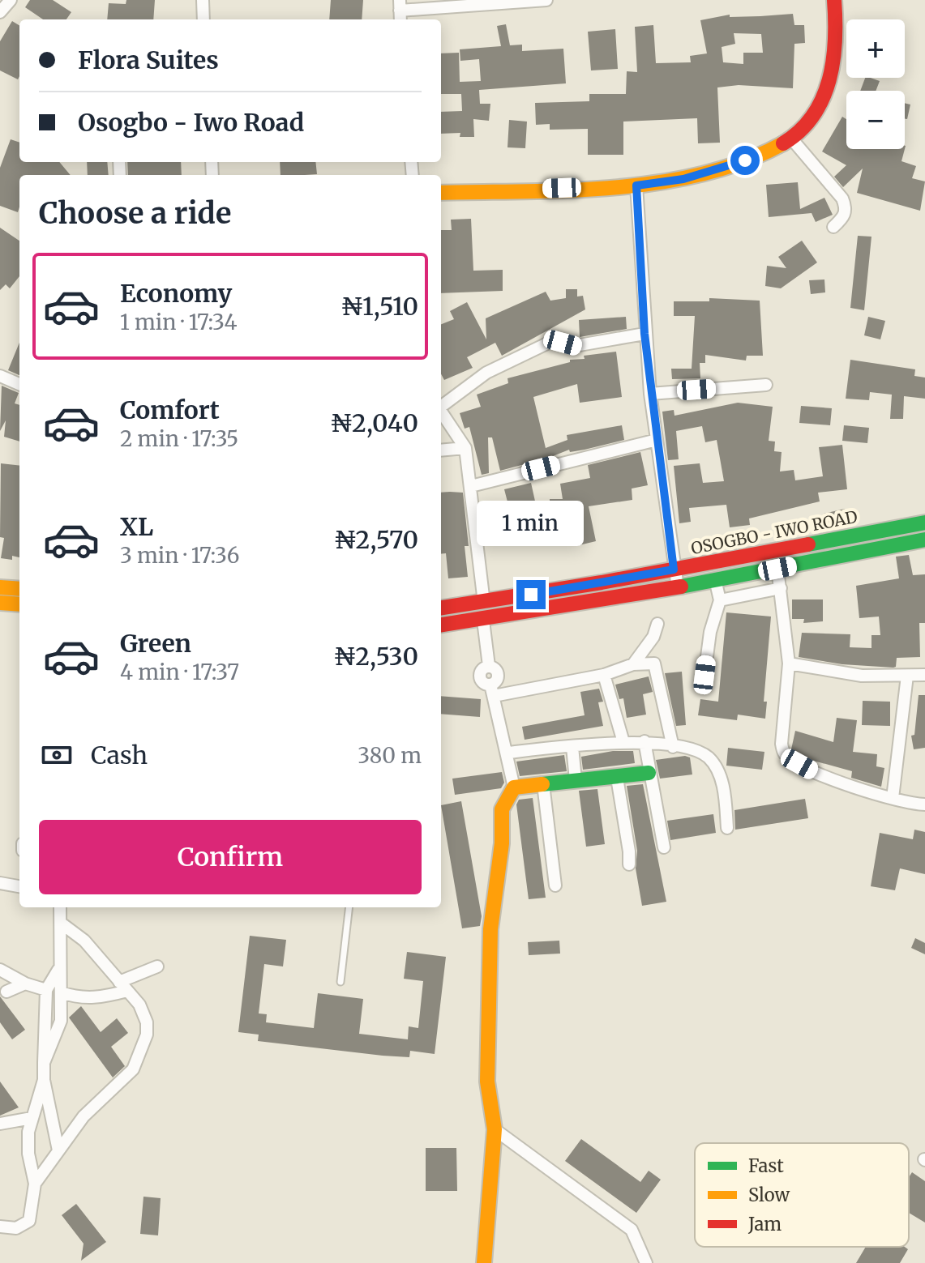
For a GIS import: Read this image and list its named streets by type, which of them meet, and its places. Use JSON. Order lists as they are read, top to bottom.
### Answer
{
  "streets": {
    "street": ["OSOGBO - IWO ROAD"]
  },
  "legend": ["Fast", "Slow", "Jam"],
  "page": {
    "map_buttons": ["+", "−"],
    "banner": ["Flora Suites", "Osogbo - Iwo Road"],
    "heading": "Choose a ride",
    "list": [
      {
        "name": "Economy",
        "note": "1 min · 17:34",
        "value": "₦1,510"
      },
      {
        "name": "Comfort",
        "note": "2 min · 17:35",
        "value": "₦2,040"
      },
      {
        "name": "XL",
        "note": "3 min · 17:36",
        "value": "₦2,570"
      },
      {
        "name": "Green",
        "note": "4 min · 17:37",
        "value": "₦2,530"
      }
    ],
    "bubble": "1 min",
    "pay": ["Cash", "380 m"],
    "buttons": "Confirm"
  }
}
